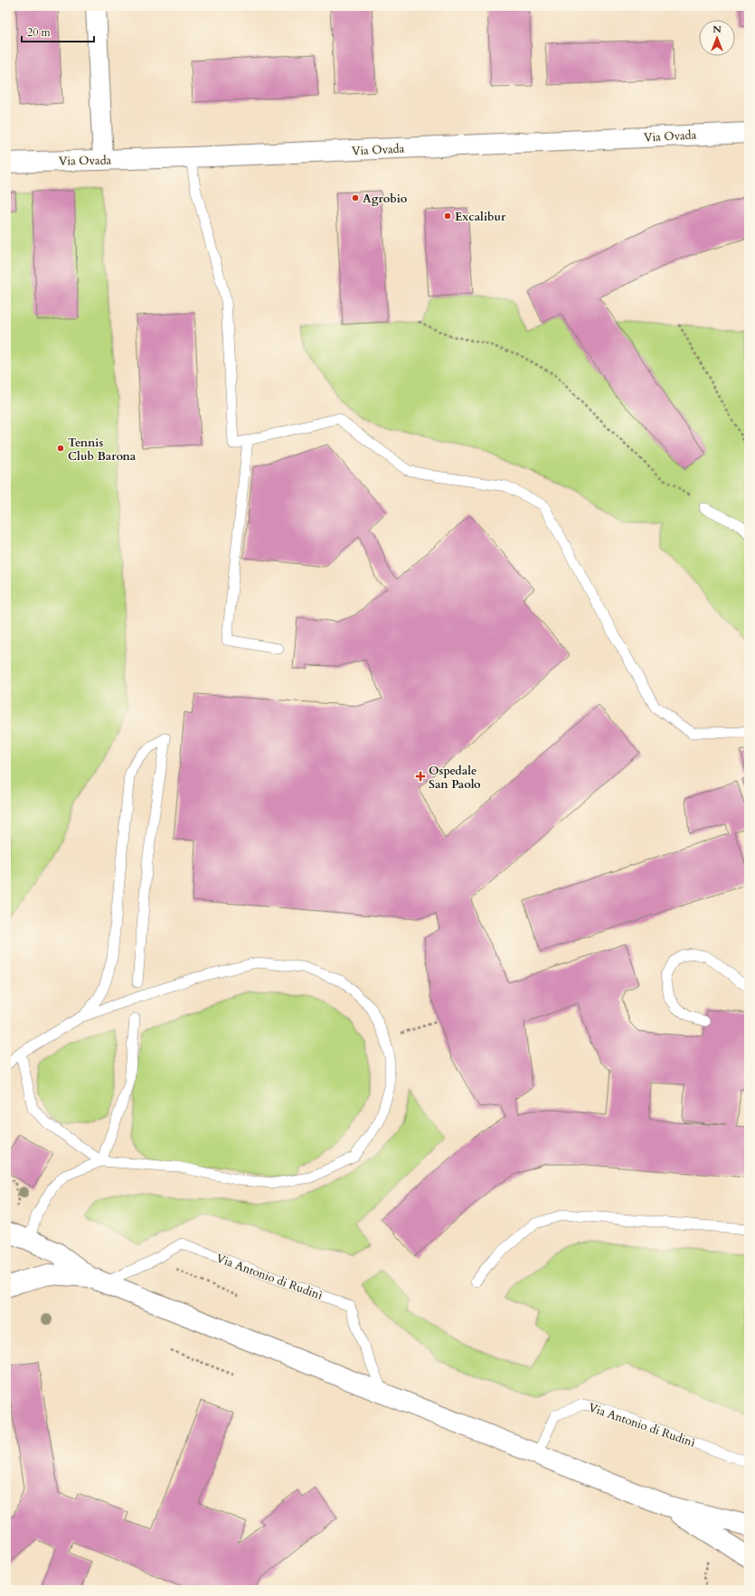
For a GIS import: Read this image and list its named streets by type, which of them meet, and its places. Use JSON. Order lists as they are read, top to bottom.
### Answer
{
  "streets": {
    "street": ["Via Ovada", "Via Antonio di Rudinì"]
  },
  "places": {
    "other": ["Agrobio", "Excalibur", "Tennis Club Barona"],
    "health": ["Ospedale San Paolo"]
  },
  "scale_bar": "20 m",
  "north": "top"
}
